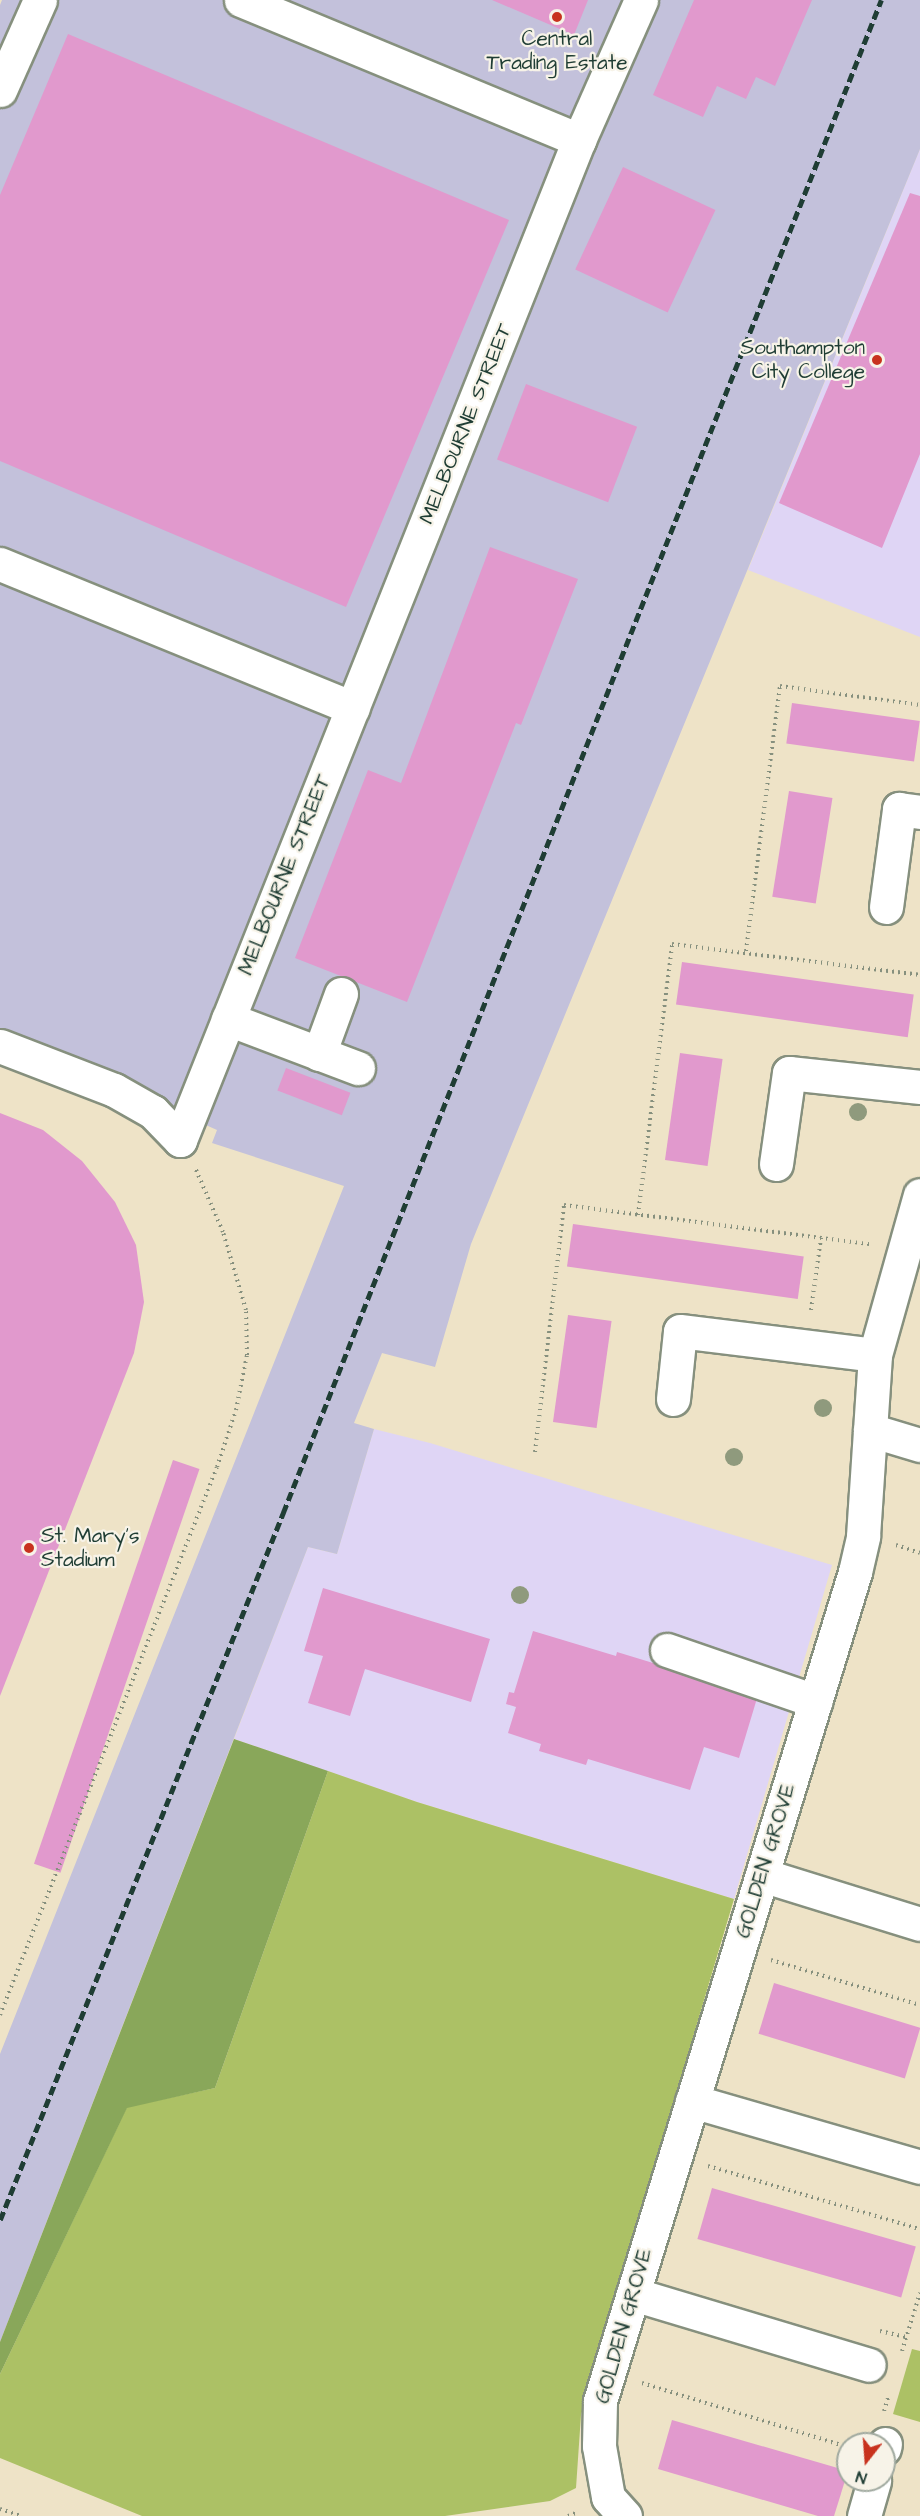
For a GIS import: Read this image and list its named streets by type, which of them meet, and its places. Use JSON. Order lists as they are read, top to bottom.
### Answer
{
  "streets": {
    "street": ["MELBOURNE STREET", "GOLDEN GROVE"]
  },
  "places": ["Central Trading Estate", "Southampton City College", "St. Mary's Stadium"],
  "north": "bottom"
}
